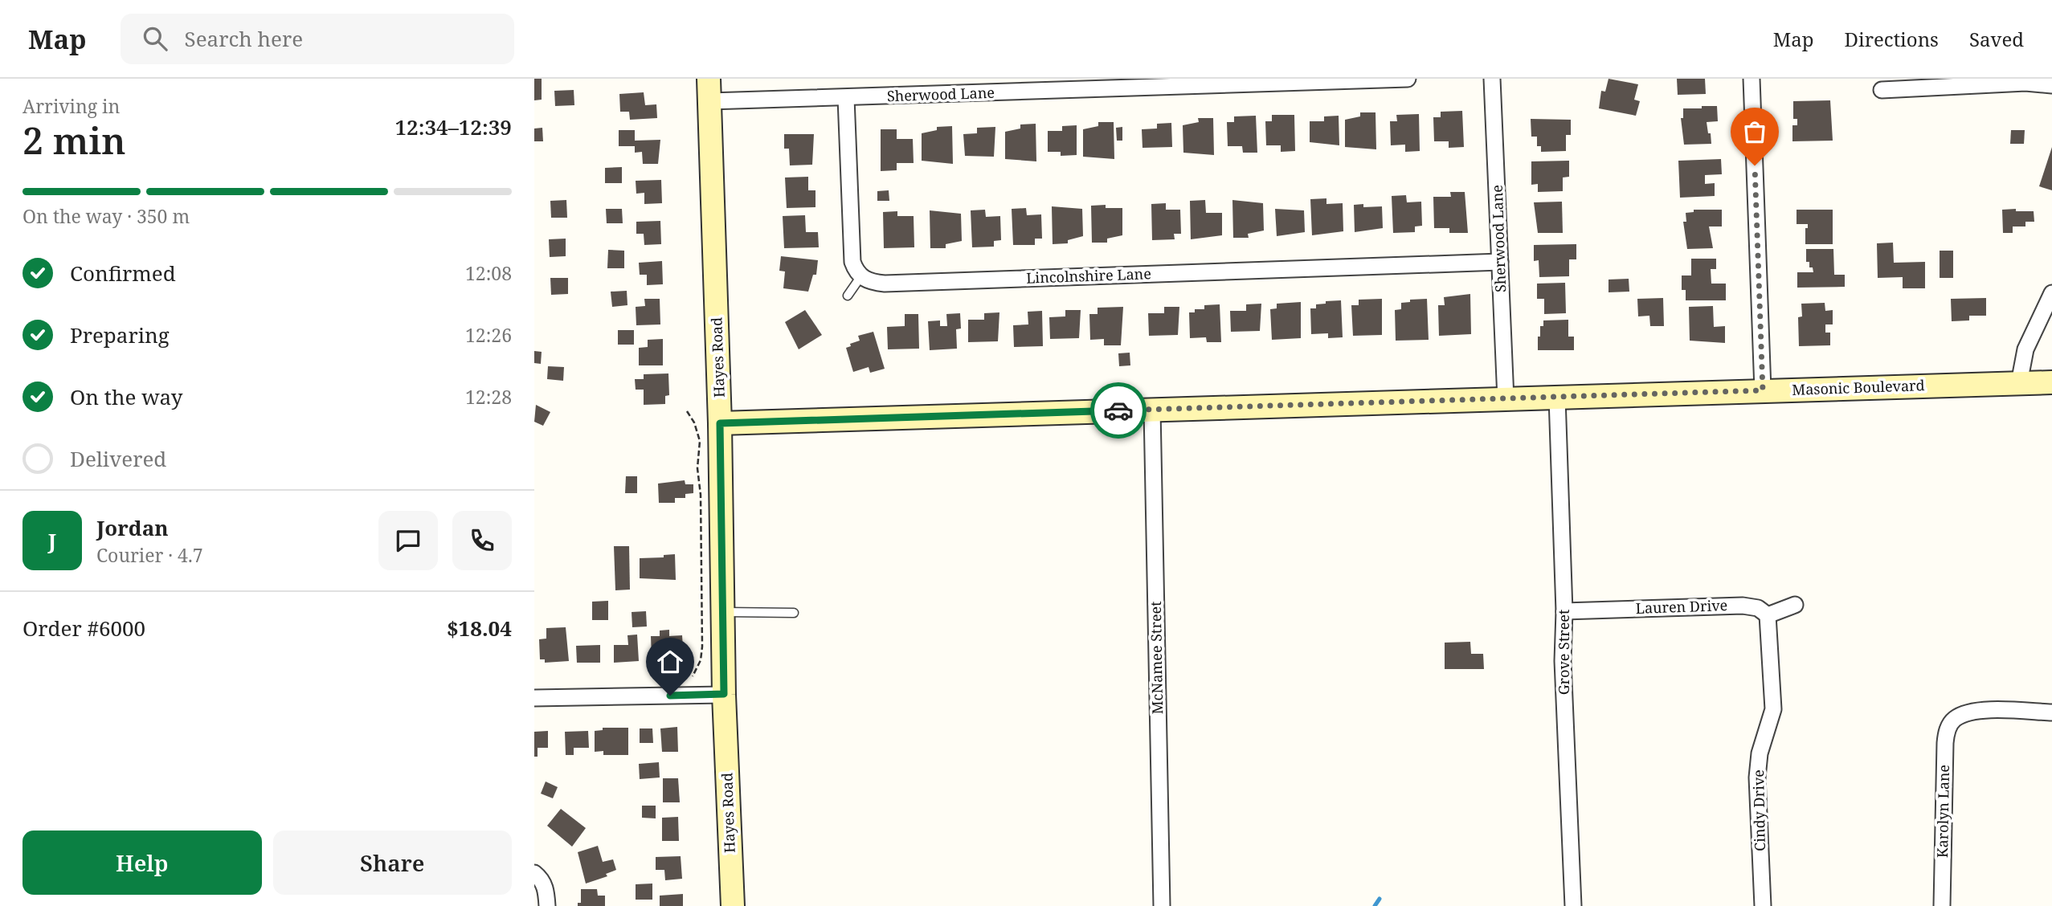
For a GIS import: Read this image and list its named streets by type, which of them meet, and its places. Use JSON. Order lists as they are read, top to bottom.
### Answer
{
  "streets": {
    "street": [
      "Sherwood Lane",
      "Lincolnshire Lane",
      "Hayes Road",
      "Masonic Boulevard",
      "Lauren Drive",
      "Grove Street",
      "McNamee Street",
      "Cindy Drive",
      "Karolyn Lane"
    ]
  },
  "crossings": [
    ["Sherwood Lane", "Lincolnshire Lane"],
    ["Sherwood Lane", "Hayes Road"],
    ["Sherwood Lane", "Masonic Boulevard"],
    ["Hayes Road", "Masonic Boulevard"],
    ["Masonic Boulevard", "Grove Street"],
    ["Masonic Boulevard", "McNamee Street"],
    ["Lauren Drive", "Grove Street"],
    ["Lauren Drive", "Cindy Drive"]
  ],
  "page": {
    "header": "Map",
    "search": "Search here",
    "nav": ["Map", "Directions", "Saved"],
    "heading": ["2 min", "Arriving in", "12:34–12:39"],
    "panel": [
      "Jordan",
      "Courier · 4.7",
      "Order #6000",
      "$18.04"
    ],
    "bar": "On the way · 350 m",
    "list": [
      ["Confirmed", "12:08"],
      ["Preparing", "12:26"],
      ["On the way", "12:28"],
      "Delivered"
    ],
    "round": "J",
    "buttons": ["Help", "Share"]
  }
}
